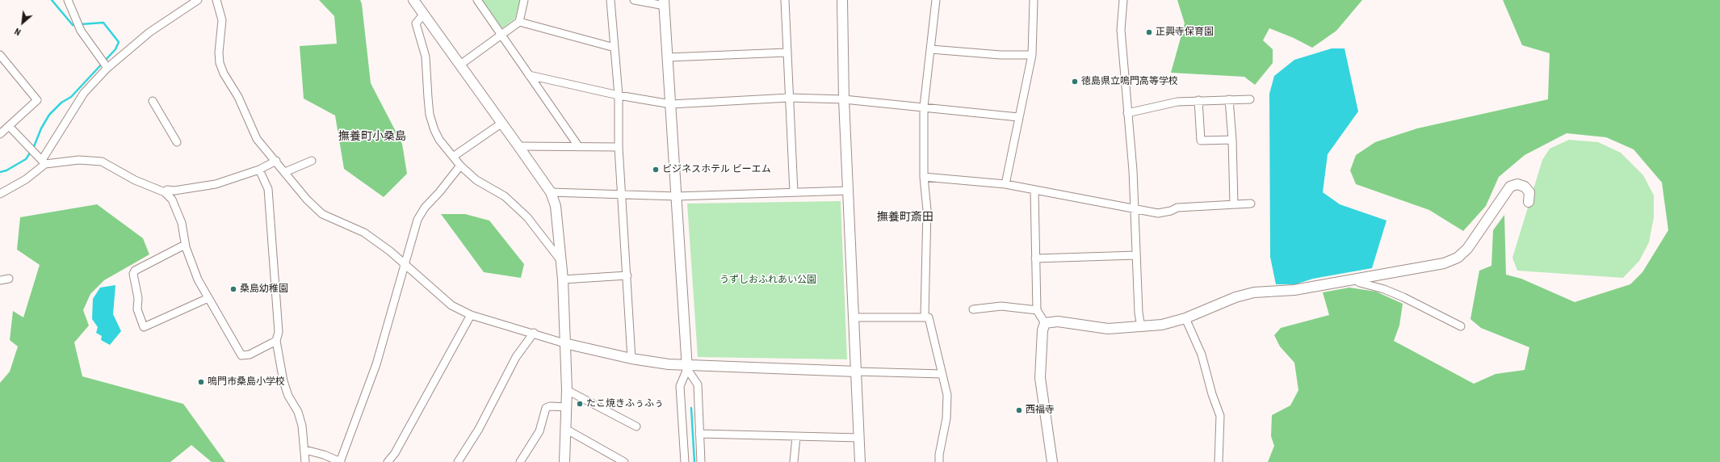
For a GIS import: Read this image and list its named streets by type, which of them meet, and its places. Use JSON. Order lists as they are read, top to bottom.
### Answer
{
  "districts": ["撫養町小桑島", "撫養町斎田"],
  "parks": ["うずしおふれあい公園"],
  "places": [
    "正興寺保育園",
    "徳島県立鳴門高等学校",
    "ビジネスホテル ビーエム",
    "桑島幼稚園",
    "鳴門市桑島小学校",
    "たこ焼きふぅふぅ",
    "西福寺"
  ],
  "north": "bottom left"
}
